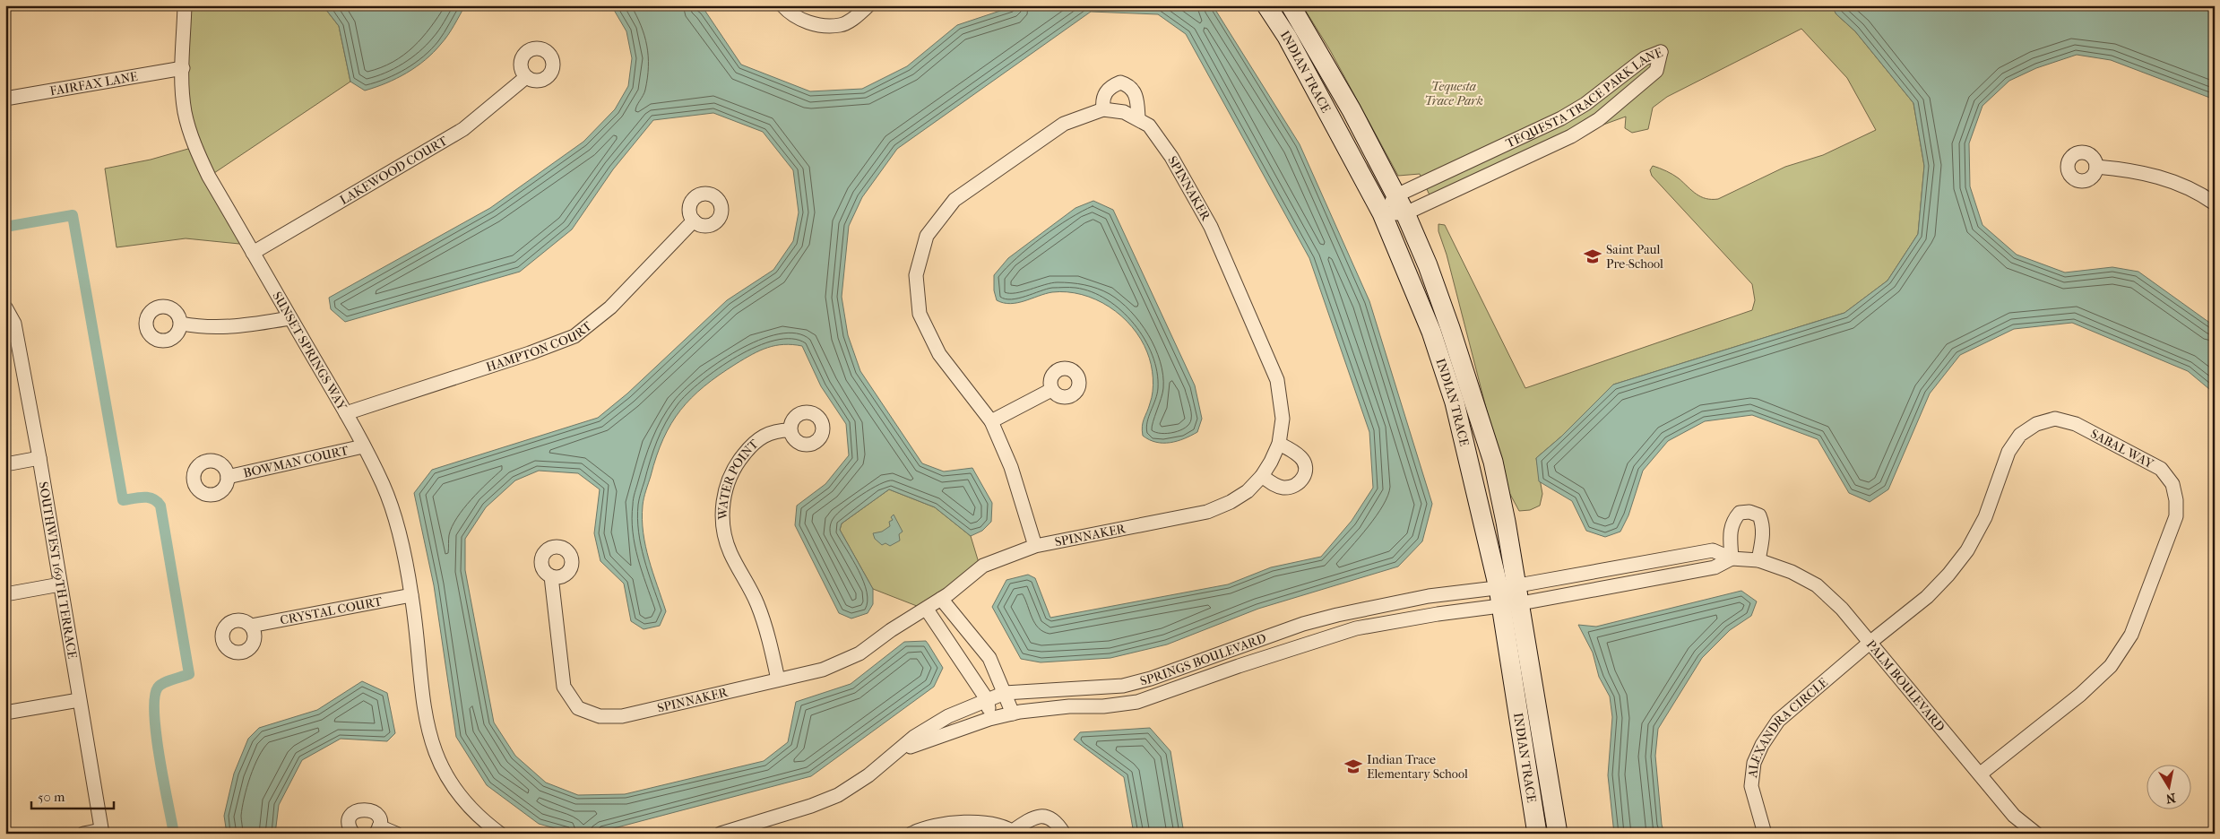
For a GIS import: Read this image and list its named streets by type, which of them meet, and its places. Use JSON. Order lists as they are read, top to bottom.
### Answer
{
  "streets": {
    "main road": ["INDIAN TRACE"],
    "street": [
      "FAIRFAX LANE",
      "TEQUESTA TRACE PARK LANE",
      "LAKEWOOD COURT",
      "SPINNAKER",
      "HAMPTON COURT",
      "SUNSET SPRINGS WAY",
      "SABAL WAY",
      "BOWMAN COURT",
      "WATER POINT",
      "SOUTHWEST 169TH TERRACE",
      "CRYSTAL COURT",
      "SPRINGS BOULEVARD",
      "PALM BOULEVARD",
      "ALEXANDRA CIRCLE"
    ]
  },
  "crossings": [
    ["INDIAN TRACE", "TEQUESTA TRACE PARK LANE"],
    ["INDIAN TRACE", "SPRINGS BOULEVARD"],
    ["INDIAN TRACE", "PALM BOULEVARD"],
    ["FAIRFAX LANE", "SUNSET SPRINGS WAY"],
    ["LAKEWOOD COURT", "SUNSET SPRINGS WAY"],
    ["SPINNAKER", "WATER POINT"],
    ["HAMPTON COURT", "SUNSET SPRINGS WAY"],
    ["SUNSET SPRINGS WAY", "BOWMAN COURT"],
    ["SUNSET SPRINGS WAY", "CRYSTAL COURT"],
    ["SABAL WAY", "PALM BOULEVARD"],
    ["SABAL WAY", "ALEXANDRA CIRCLE"],
    ["SPRINGS BOULEVARD", "PALM BOULEVARD"],
    ["PALM BOULEVARD", "ALEXANDRA CIRCLE"]
  ],
  "parks": ["Tequesta Trace Park"],
  "places": {
    "school or university": ["Saint Paul Pre-School", "Indian Trace Elementary School"]
  },
  "scale_bar": "50 m",
  "north": "bottom"
}
